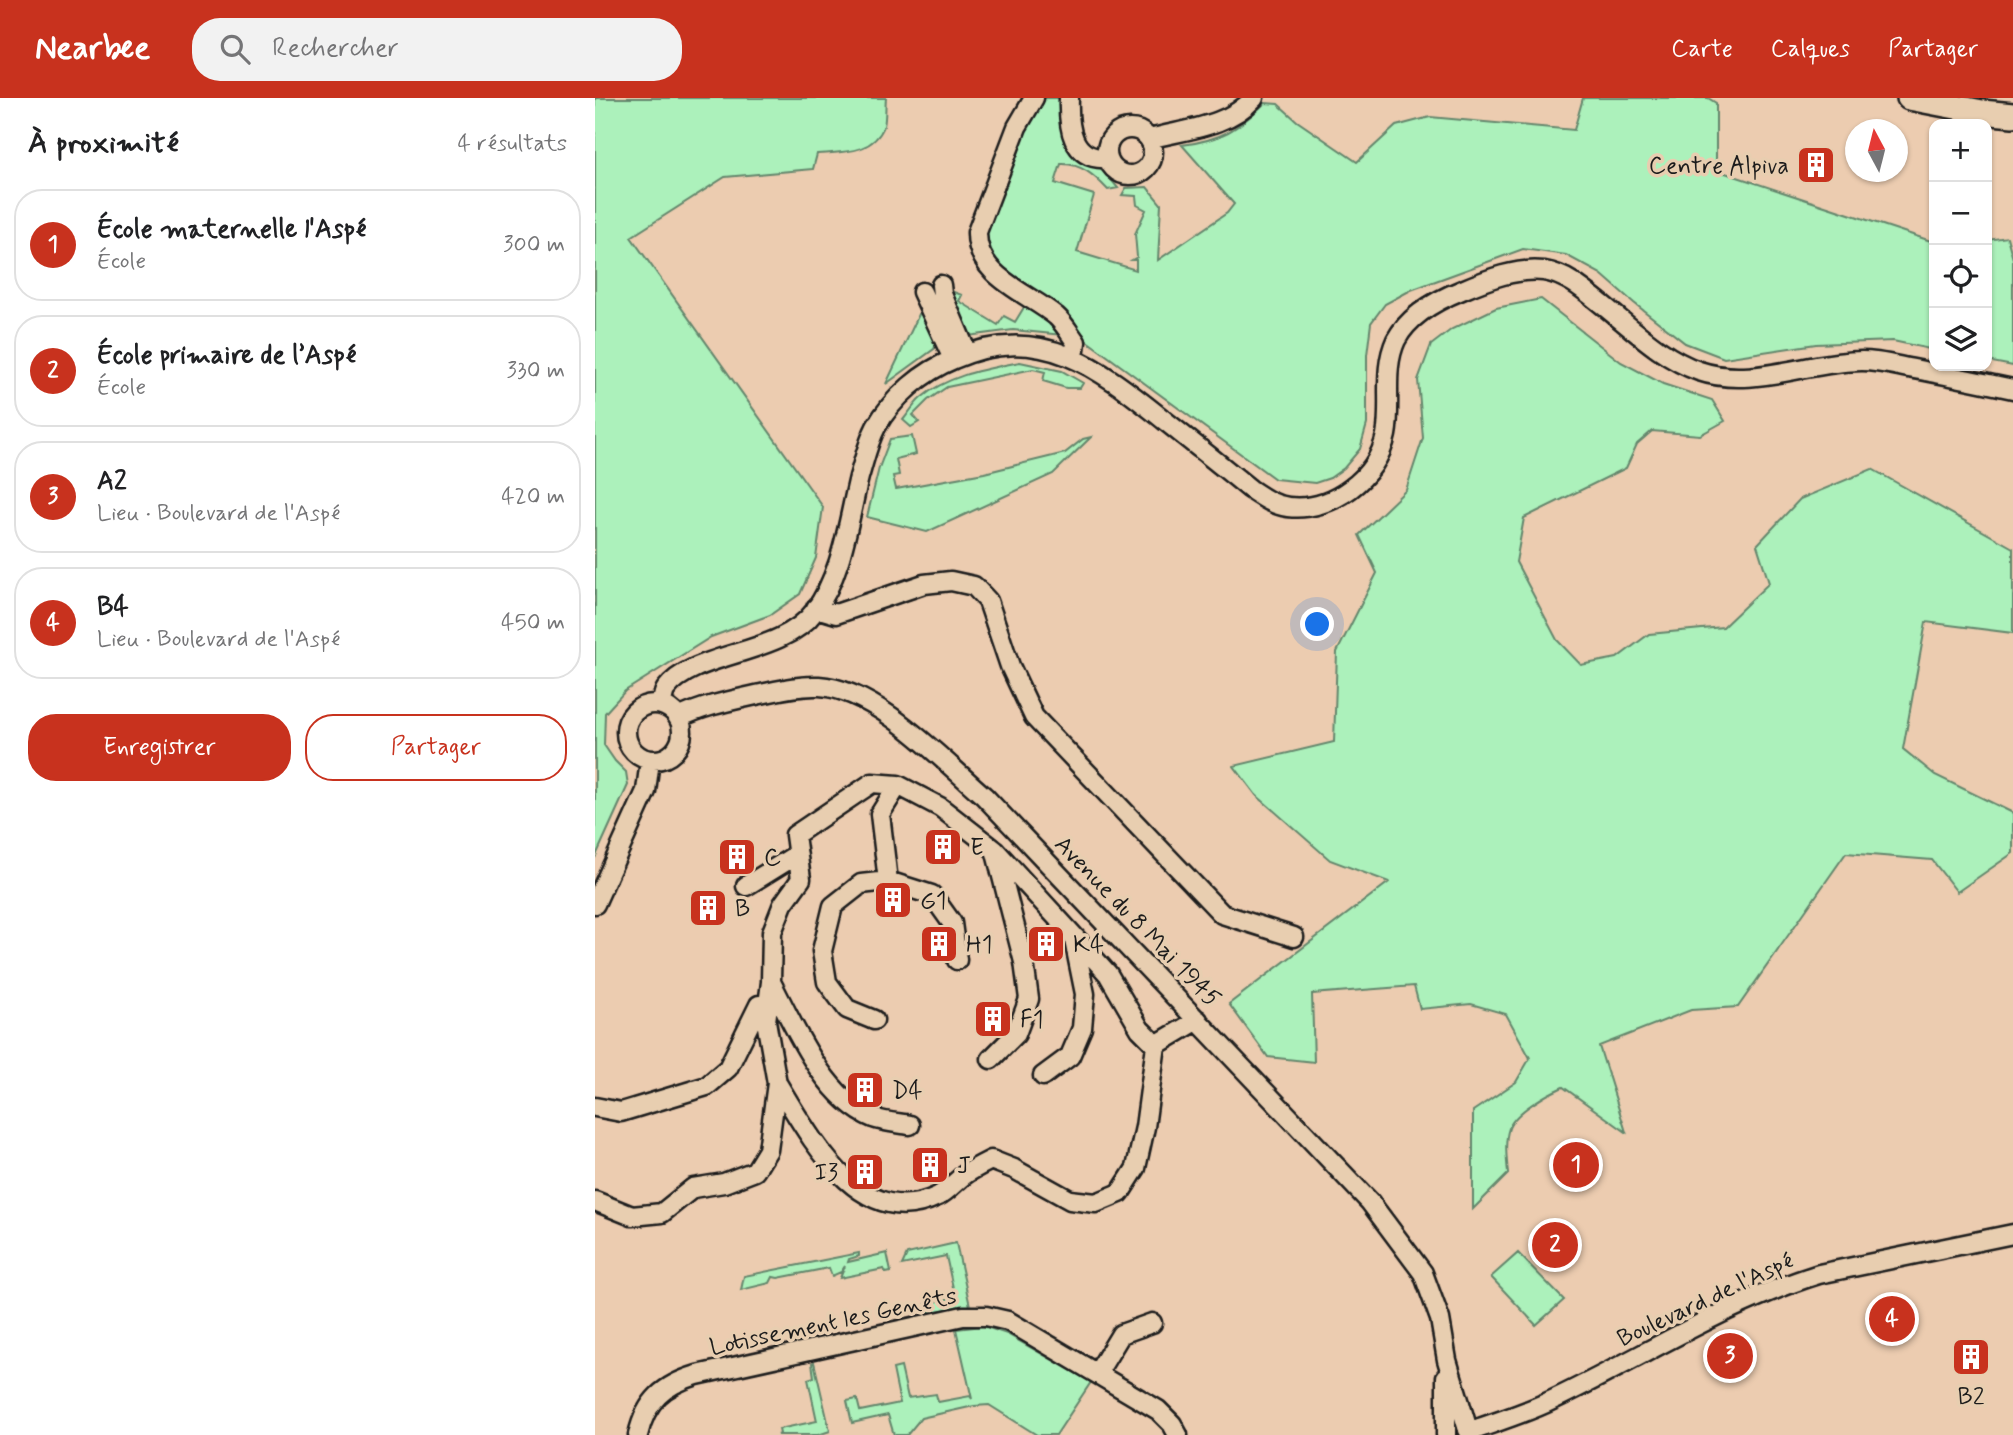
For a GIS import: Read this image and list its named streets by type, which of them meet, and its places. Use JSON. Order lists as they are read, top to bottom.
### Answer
{
  "streets": {
    "street": ["Avenue du 8 Mai 1945", "Boulevard de l'Aspé", "Lotissement les Genêts"]
  },
  "crossings": [
    ["Avenue du 8 Mai 1945", "Boulevard de l'Aspé"]
  ],
  "places": {
    "building": [
      "Centre Alpiva",
      "E",
      "C",
      "G1",
      "B",
      "H1",
      "K4",
      "F1",
      "D4",
      "J",
      "I3",
      "B2"
    ]
  },
  "north": "top",
  "page": {
    "header": "Nearbee",
    "search": "Rechercher",
    "nav": ["Carte", "Calques", "Partager"],
    "heading": ["À proximité", "4 résultats"],
    "map_buttons": ["+", "−"],
    "list": [
      {
        "mark": "1",
        "name": "École maternelle l'Aspé",
        "note": "École",
        "value": "300 m"
      },
      {
        "mark": "2",
        "name": "École primaire de l’Aspé",
        "note": "École",
        "value": "330 m"
      },
      {
        "mark": "3",
        "name": "A2",
        "note": "Lieu · Boulevard de l'Aspé",
        "value": "420 m"
      },
      {
        "mark": "4",
        "name": "B4",
        "note": "Lieu · Boulevard de l'Aspé",
        "value": "450 m"
      }
    ],
    "buttons": ["Enregistrer", "Partager"],
    "pins": [
      "1",
      "2",
      "4",
      "3"
    ]
  }
}
